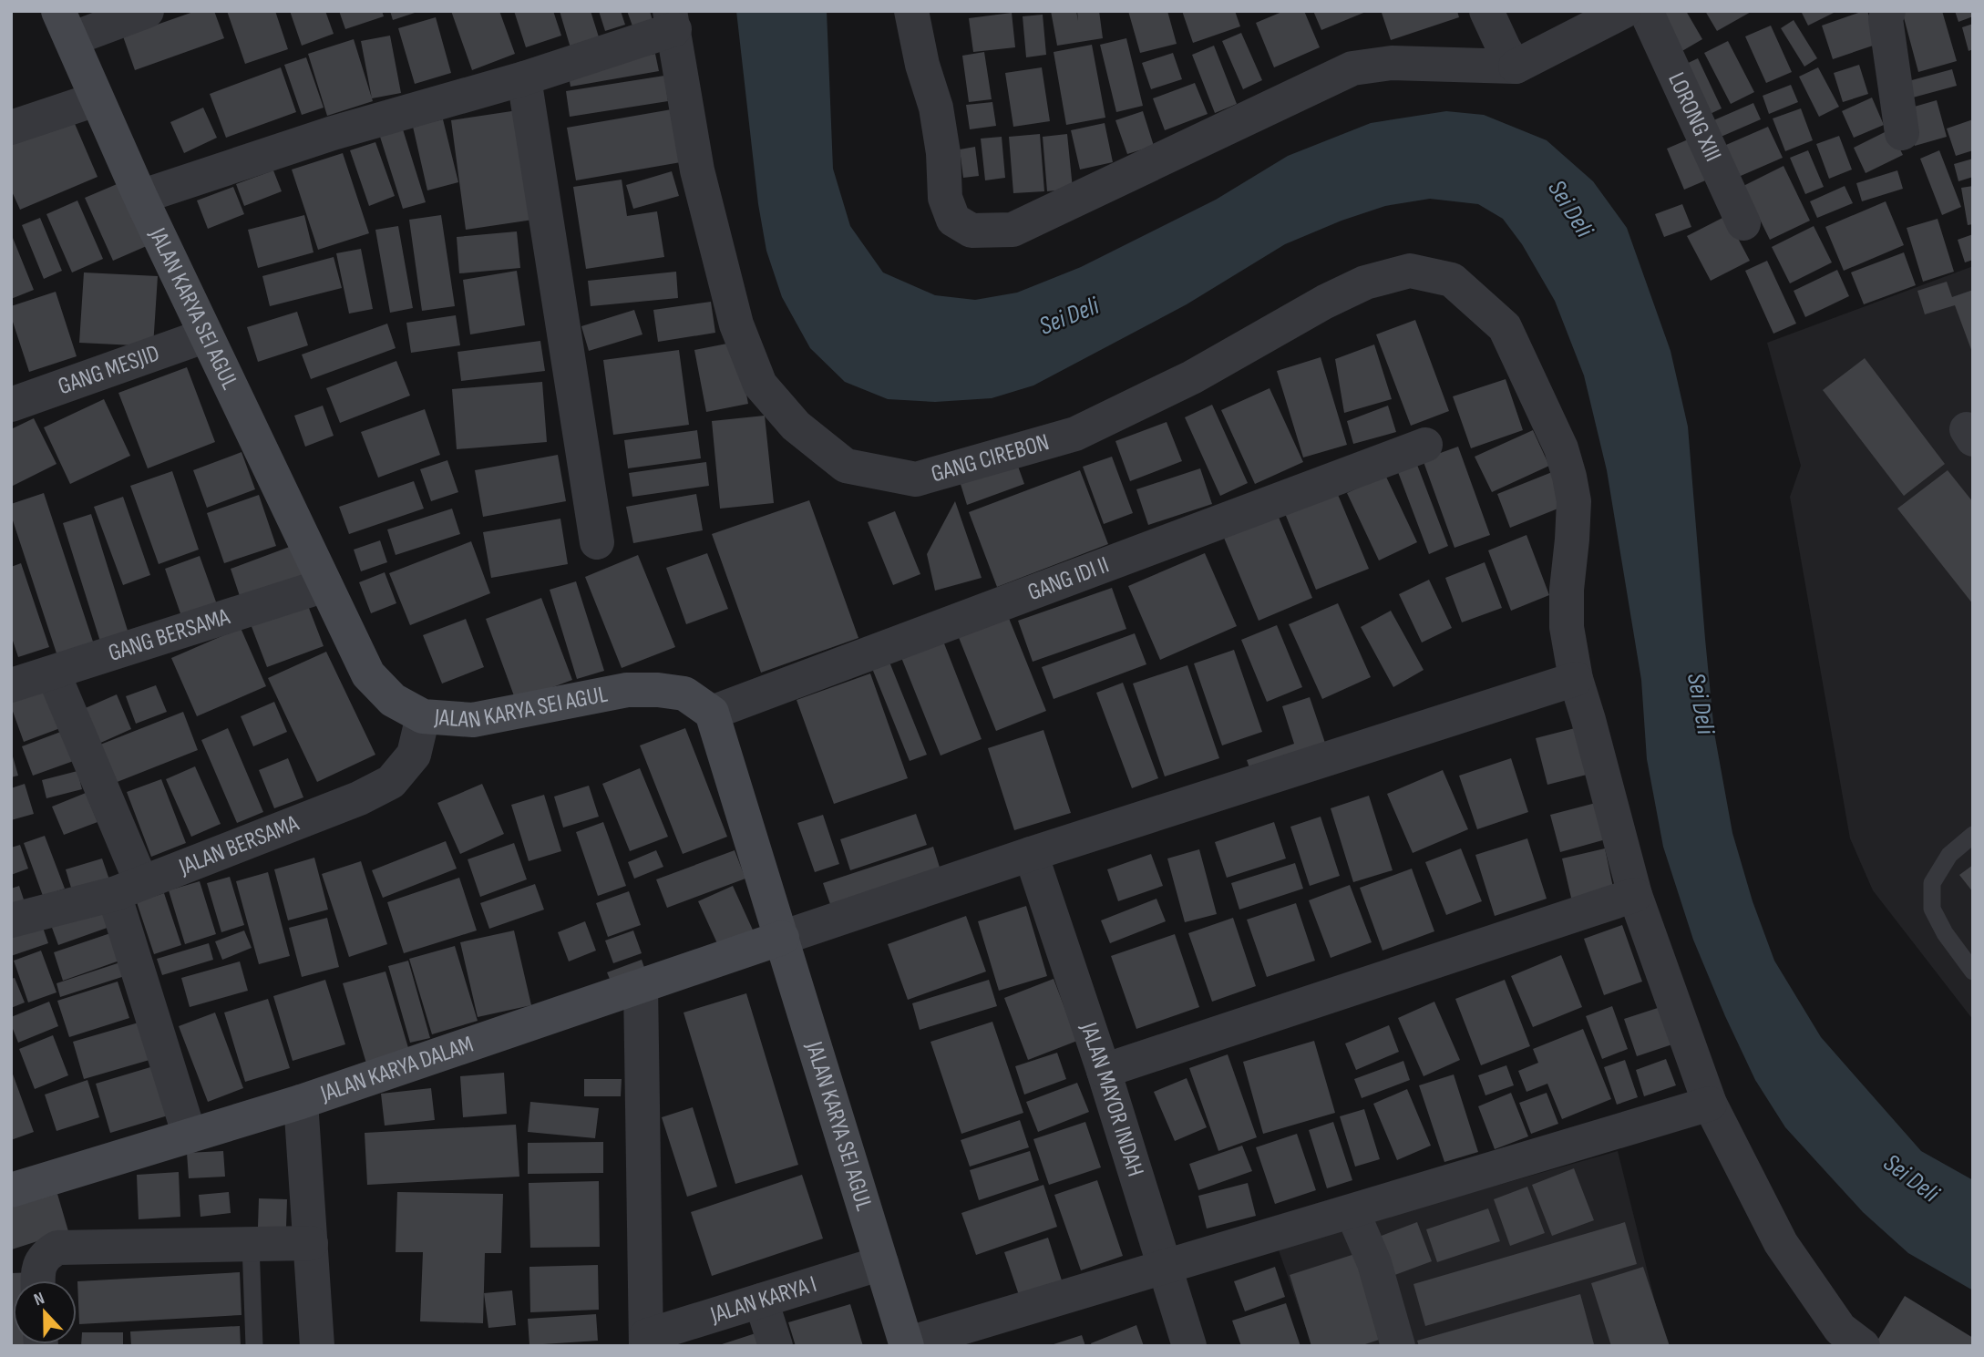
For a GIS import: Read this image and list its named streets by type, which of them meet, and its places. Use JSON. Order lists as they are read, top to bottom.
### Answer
{
  "streets": {
    "main road": ["JALAN KARYA SEI AGUL", "JALAN KARYA DALAM"],
    "street": [
      "LORONG XIII",
      "GANG MESJID",
      "GANG CIREBON",
      "GANG IDI II",
      "GANG BERSAMA",
      "JALAN BERSAMA",
      "JALAN MAYOR INDAH",
      "JALAN KARYA I"
    ]
  },
  "crossings": [
    ["JALAN KARYA SEI AGUL", "GANG MESJID"],
    ["JALAN KARYA SEI AGUL", "GANG IDI II"],
    ["JALAN KARYA SEI AGUL", "GANG BERSAMA"],
    ["JALAN KARYA SEI AGUL", "JALAN BERSAMA"],
    ["JALAN KARYA SEI AGUL", "JALAN KARYA DALAM"],
    ["JALAN KARYA SEI AGUL", "JALAN KARYA I"]
  ],
  "water": ["Sei Deli"],
  "north": "top"
}
